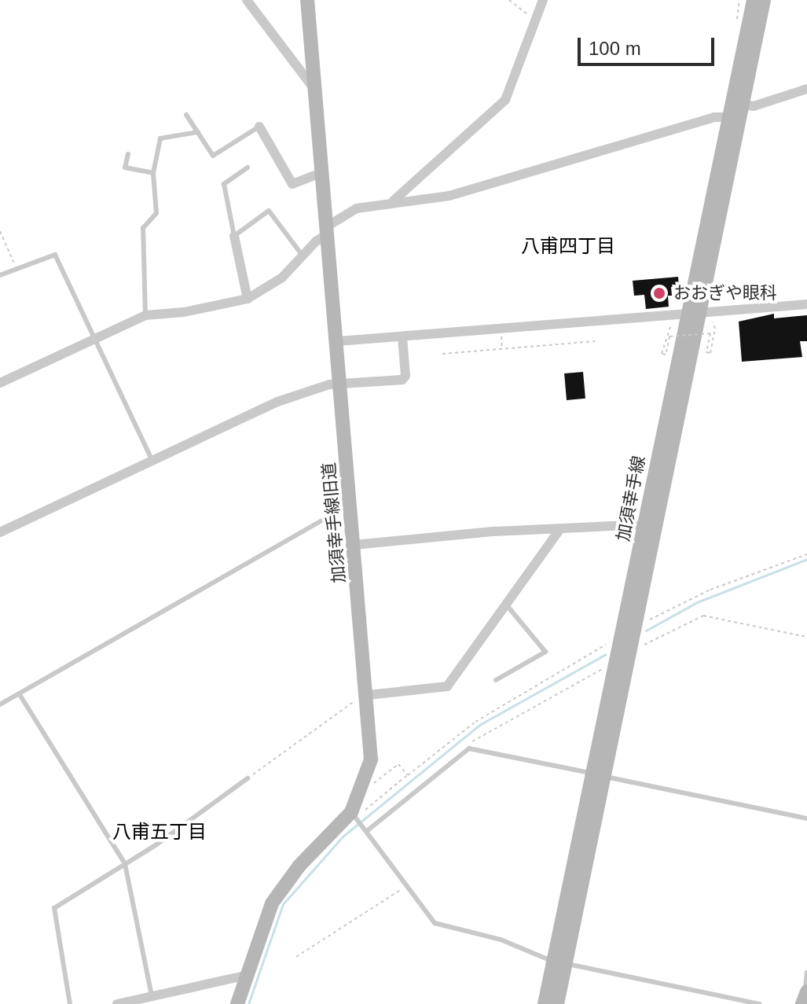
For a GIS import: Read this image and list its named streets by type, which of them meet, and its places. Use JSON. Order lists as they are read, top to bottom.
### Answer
{
  "streets": {
    "main road": ["加須幸手線", "加須幸手線旧道"]
  },
  "districts": ["八甫四丁目", "八甫五丁目"],
  "places": ["おおぎや眼科"],
  "scale_bar": "100 m"
}
